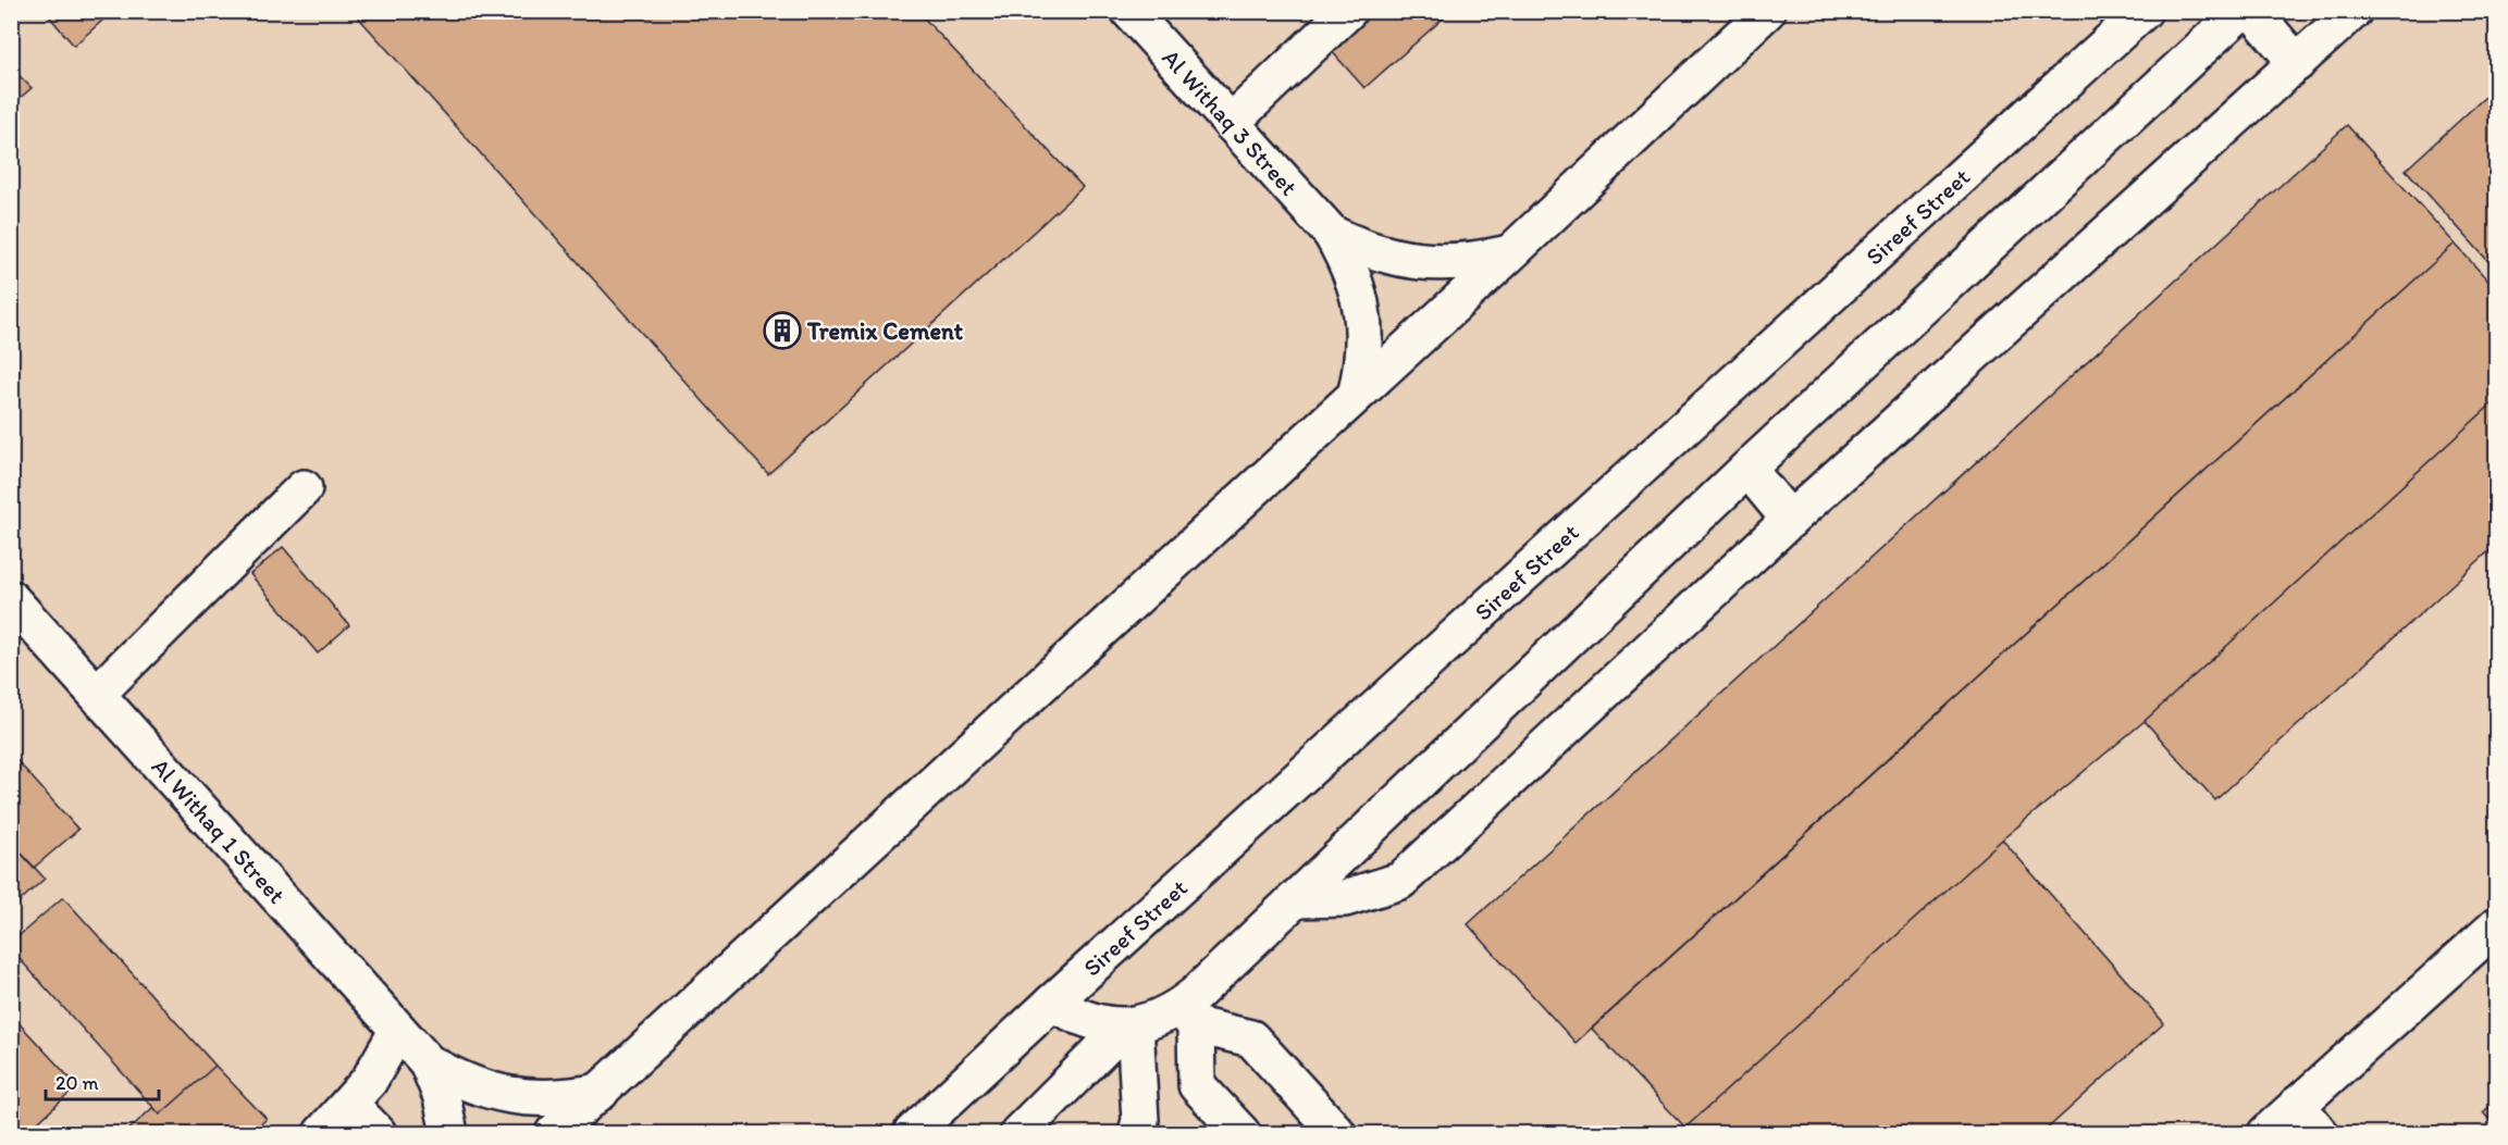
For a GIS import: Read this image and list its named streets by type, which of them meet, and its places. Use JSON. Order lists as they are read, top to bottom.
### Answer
{
  "streets": {
    "street": ["Al Withaq 3 Street", "Sireef Street", "Al Withaq 1 Street"]
  },
  "places": {
    "building": ["Tremix Cement"]
  },
  "scale_bar": "20 m"
}
